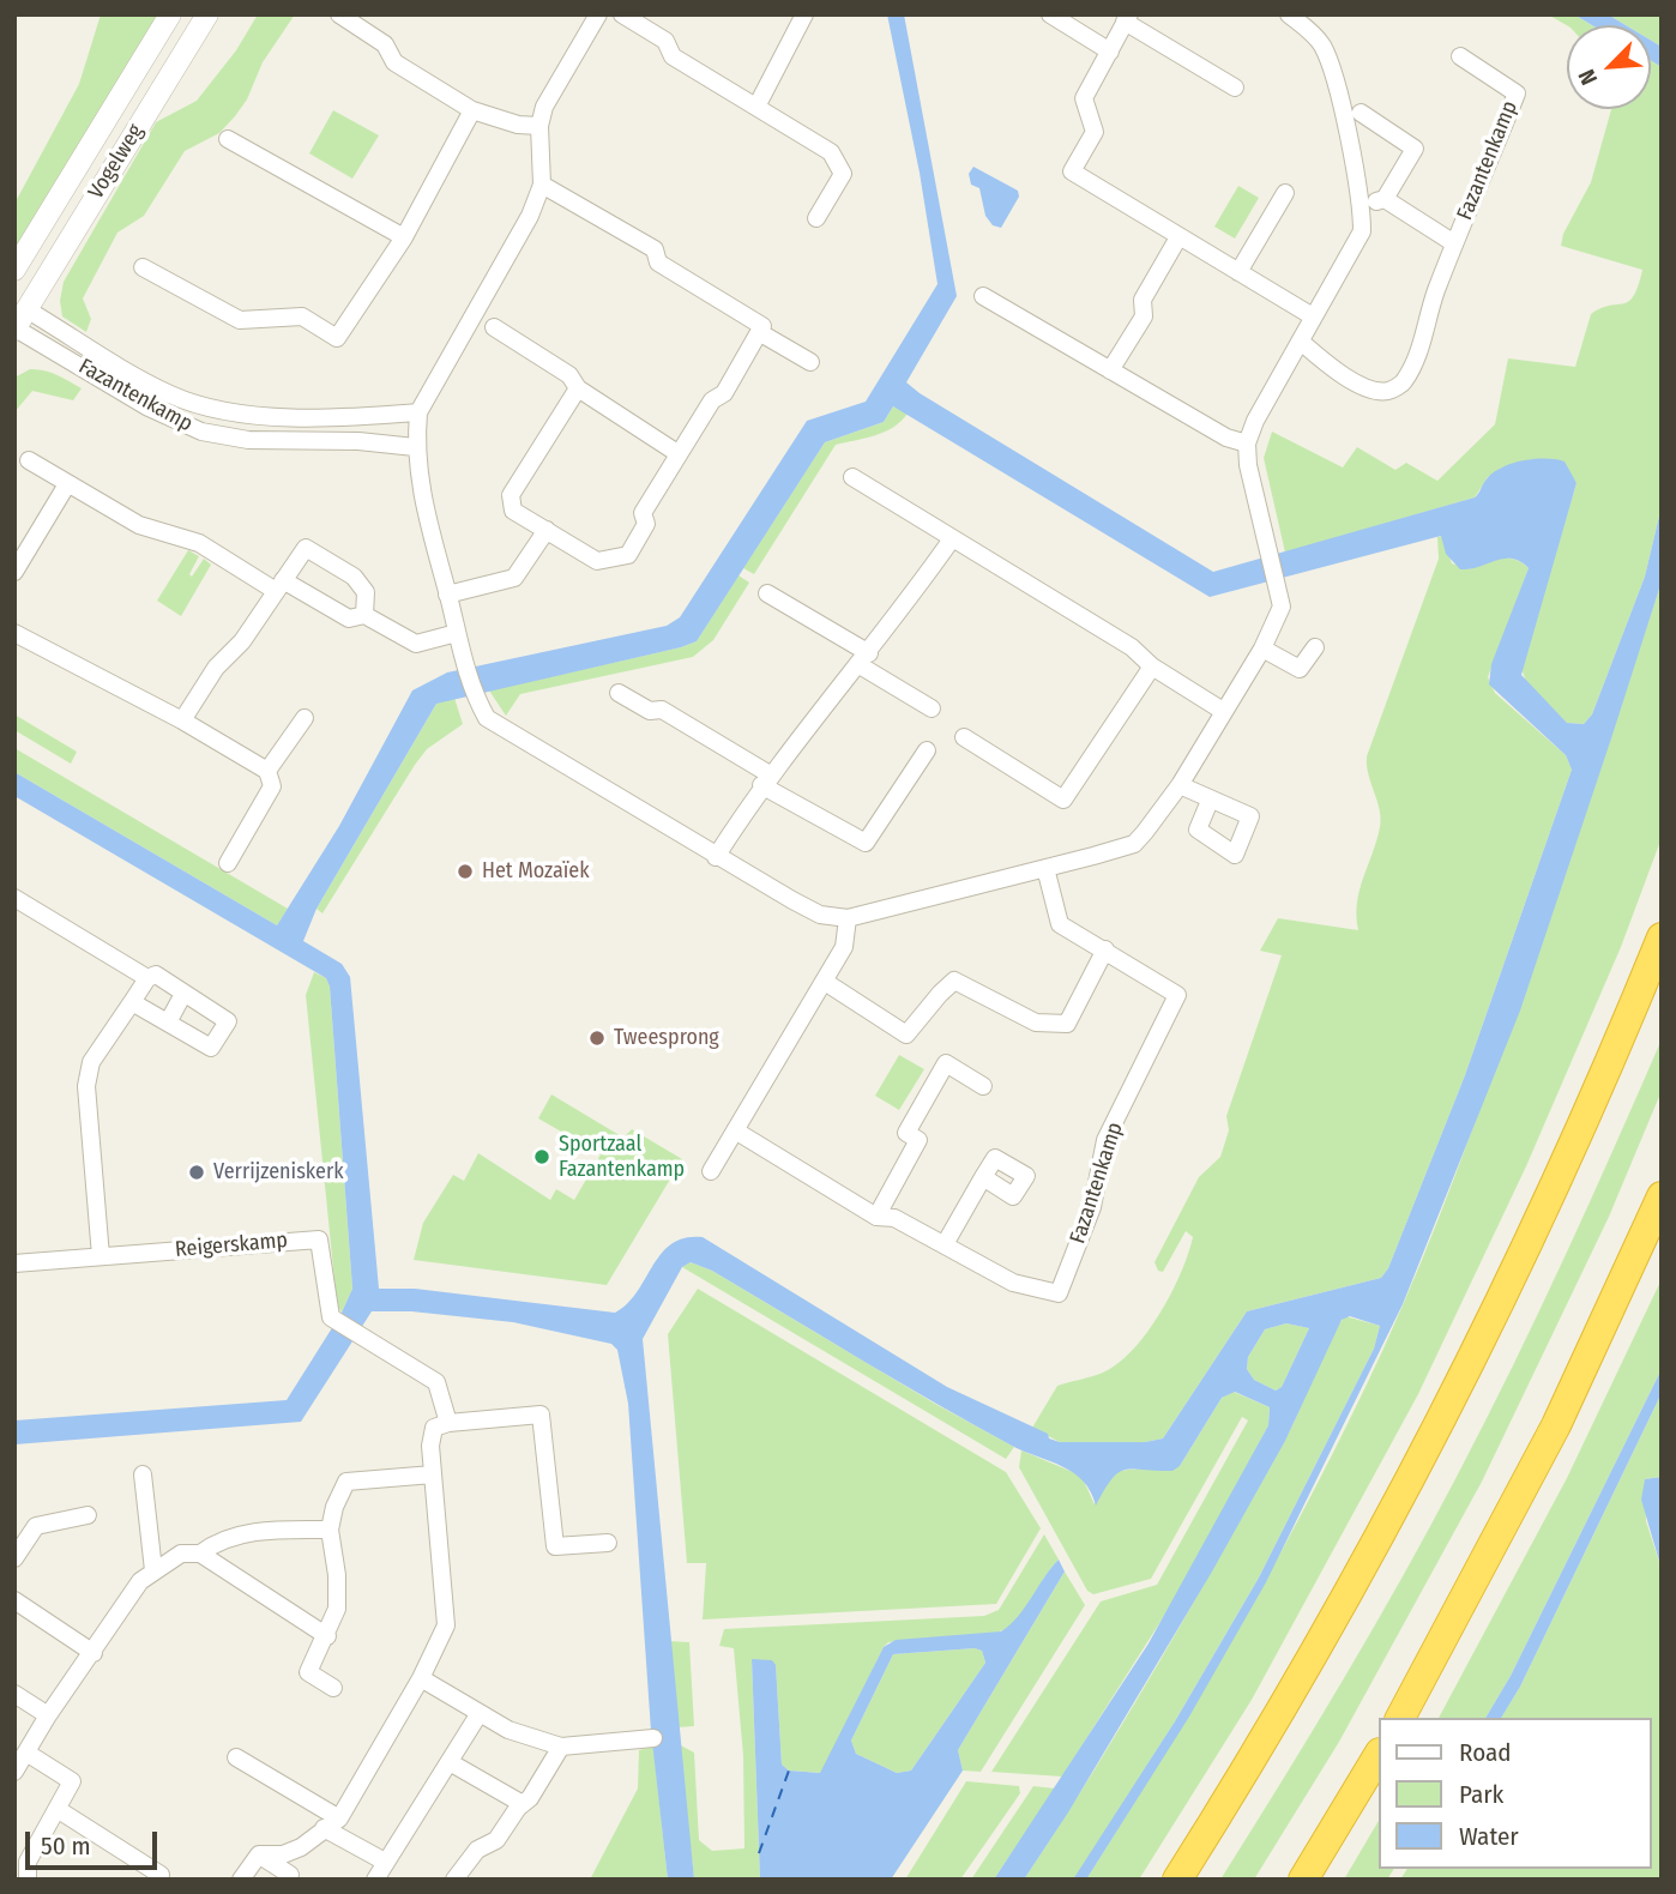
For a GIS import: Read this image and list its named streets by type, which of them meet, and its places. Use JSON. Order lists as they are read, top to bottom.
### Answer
{
  "streets": {
    "street": ["Fazantenkamp", "Vogelweg", "Reigerskamp"]
  },
  "crossings": [
    ["Fazantenkamp", "Vogelweg"]
  ],
  "places": [
    "Het Mozaïek",
    "Tweesprong",
    "Sportzaal Fazantenkamp",
    "Verrijzeniskerk"
  ],
  "legend": ["Road", "Park", "Water"],
  "scale_bar": "50 m",
  "north": "bottom left"
}
